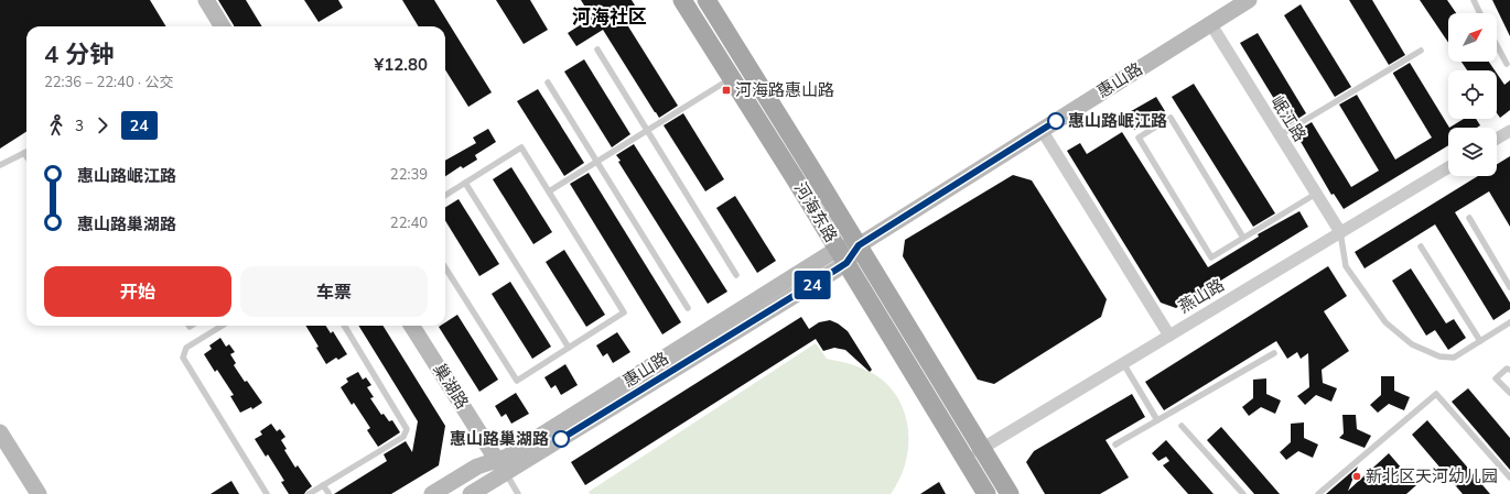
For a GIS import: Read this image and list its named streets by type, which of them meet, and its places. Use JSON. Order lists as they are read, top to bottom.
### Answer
{
  "streets": {
    "main road": ["河海东路"],
    "street": [
      "惠山路",
      "岷江路",
      "燕山路",
      "巢湖路"
    ]
  },
  "crossings": [
    ["惠山路", "岷江路"],
    ["惠山路", "河海东路"],
    ["惠山路", "巢湖路"],
    ["岷江路", "燕山路"],
    ["河海东路", "燕山路"]
  ],
  "districts": ["河海社区"],
  "places": {
    "transit": ["河海路惠山路"],
    "other": ["惠山路岷江路", "惠山路巢湖路", "新北区天河幼儿园"]
  },
  "lines": ["bus line 24"],
  "north": "top right",
  "page": {
    "on_map": "24",
    "heading": ["4 分钟", "22:36 – 22:40 · 公交", "¥12.80"],
    "legs": ["3", "24"],
    "list": [
      {
        "name": "惠山路岷江路",
        "value": "22:39"
      },
      {
        "name": "惠山路巢湖路",
        "value": "22:40"
      }
    ],
    "buttons": ["开始", "车票"]
  }
}
